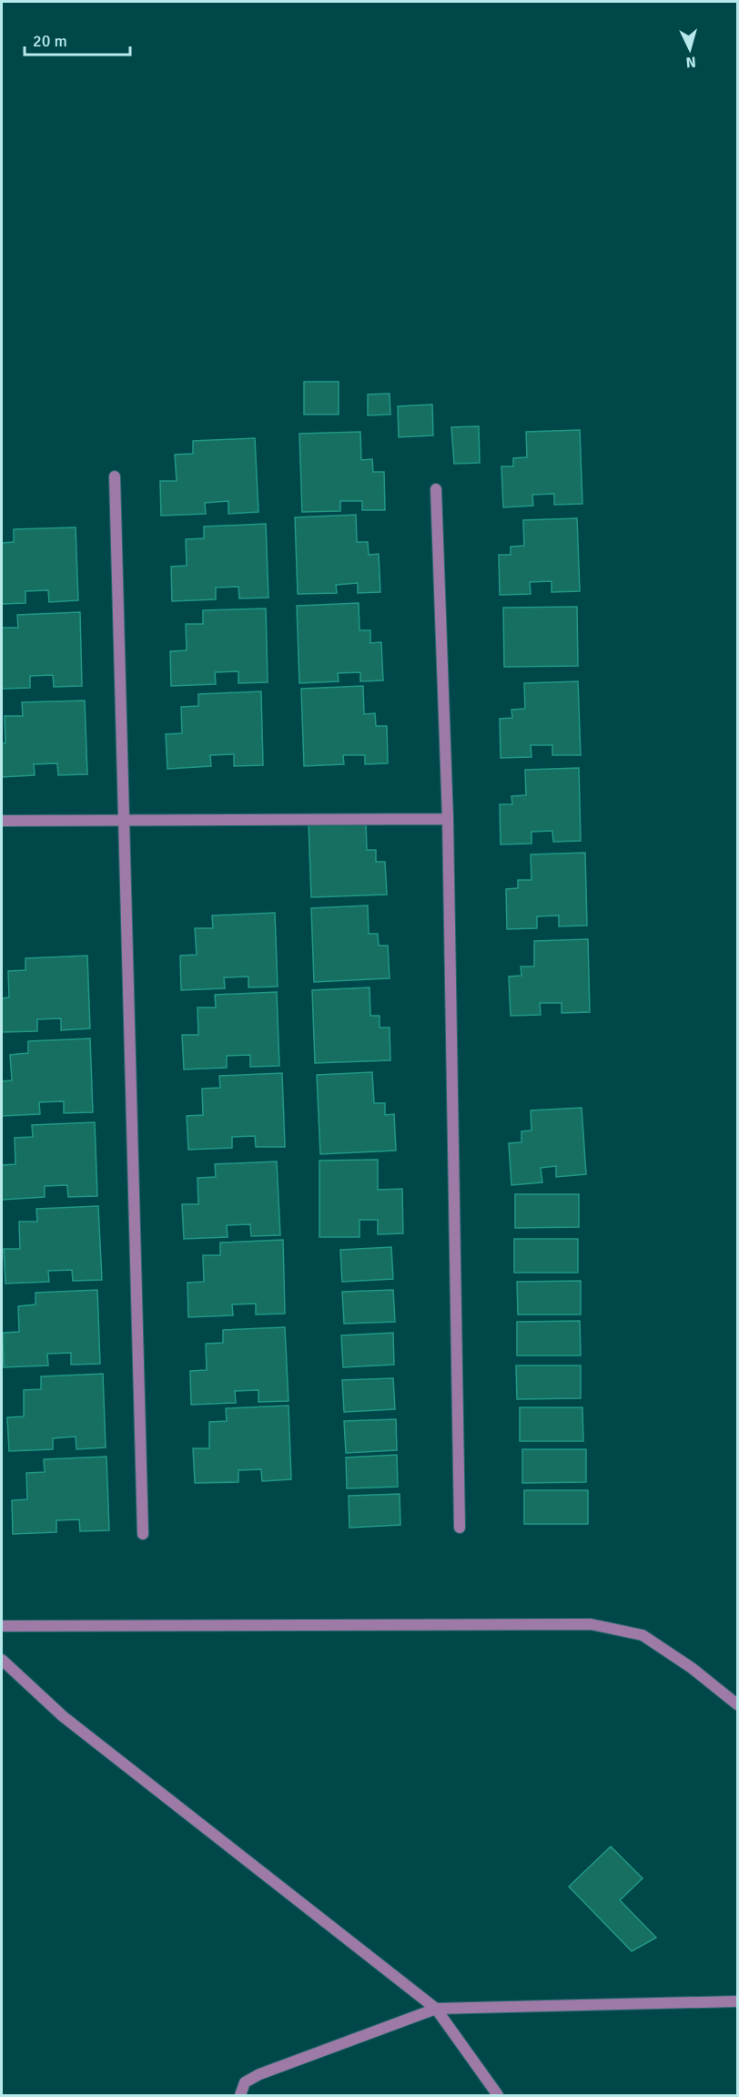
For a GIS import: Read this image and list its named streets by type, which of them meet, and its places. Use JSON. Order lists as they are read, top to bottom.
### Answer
{
  "scale_bar": "20 m",
  "north": "bottom"
}
